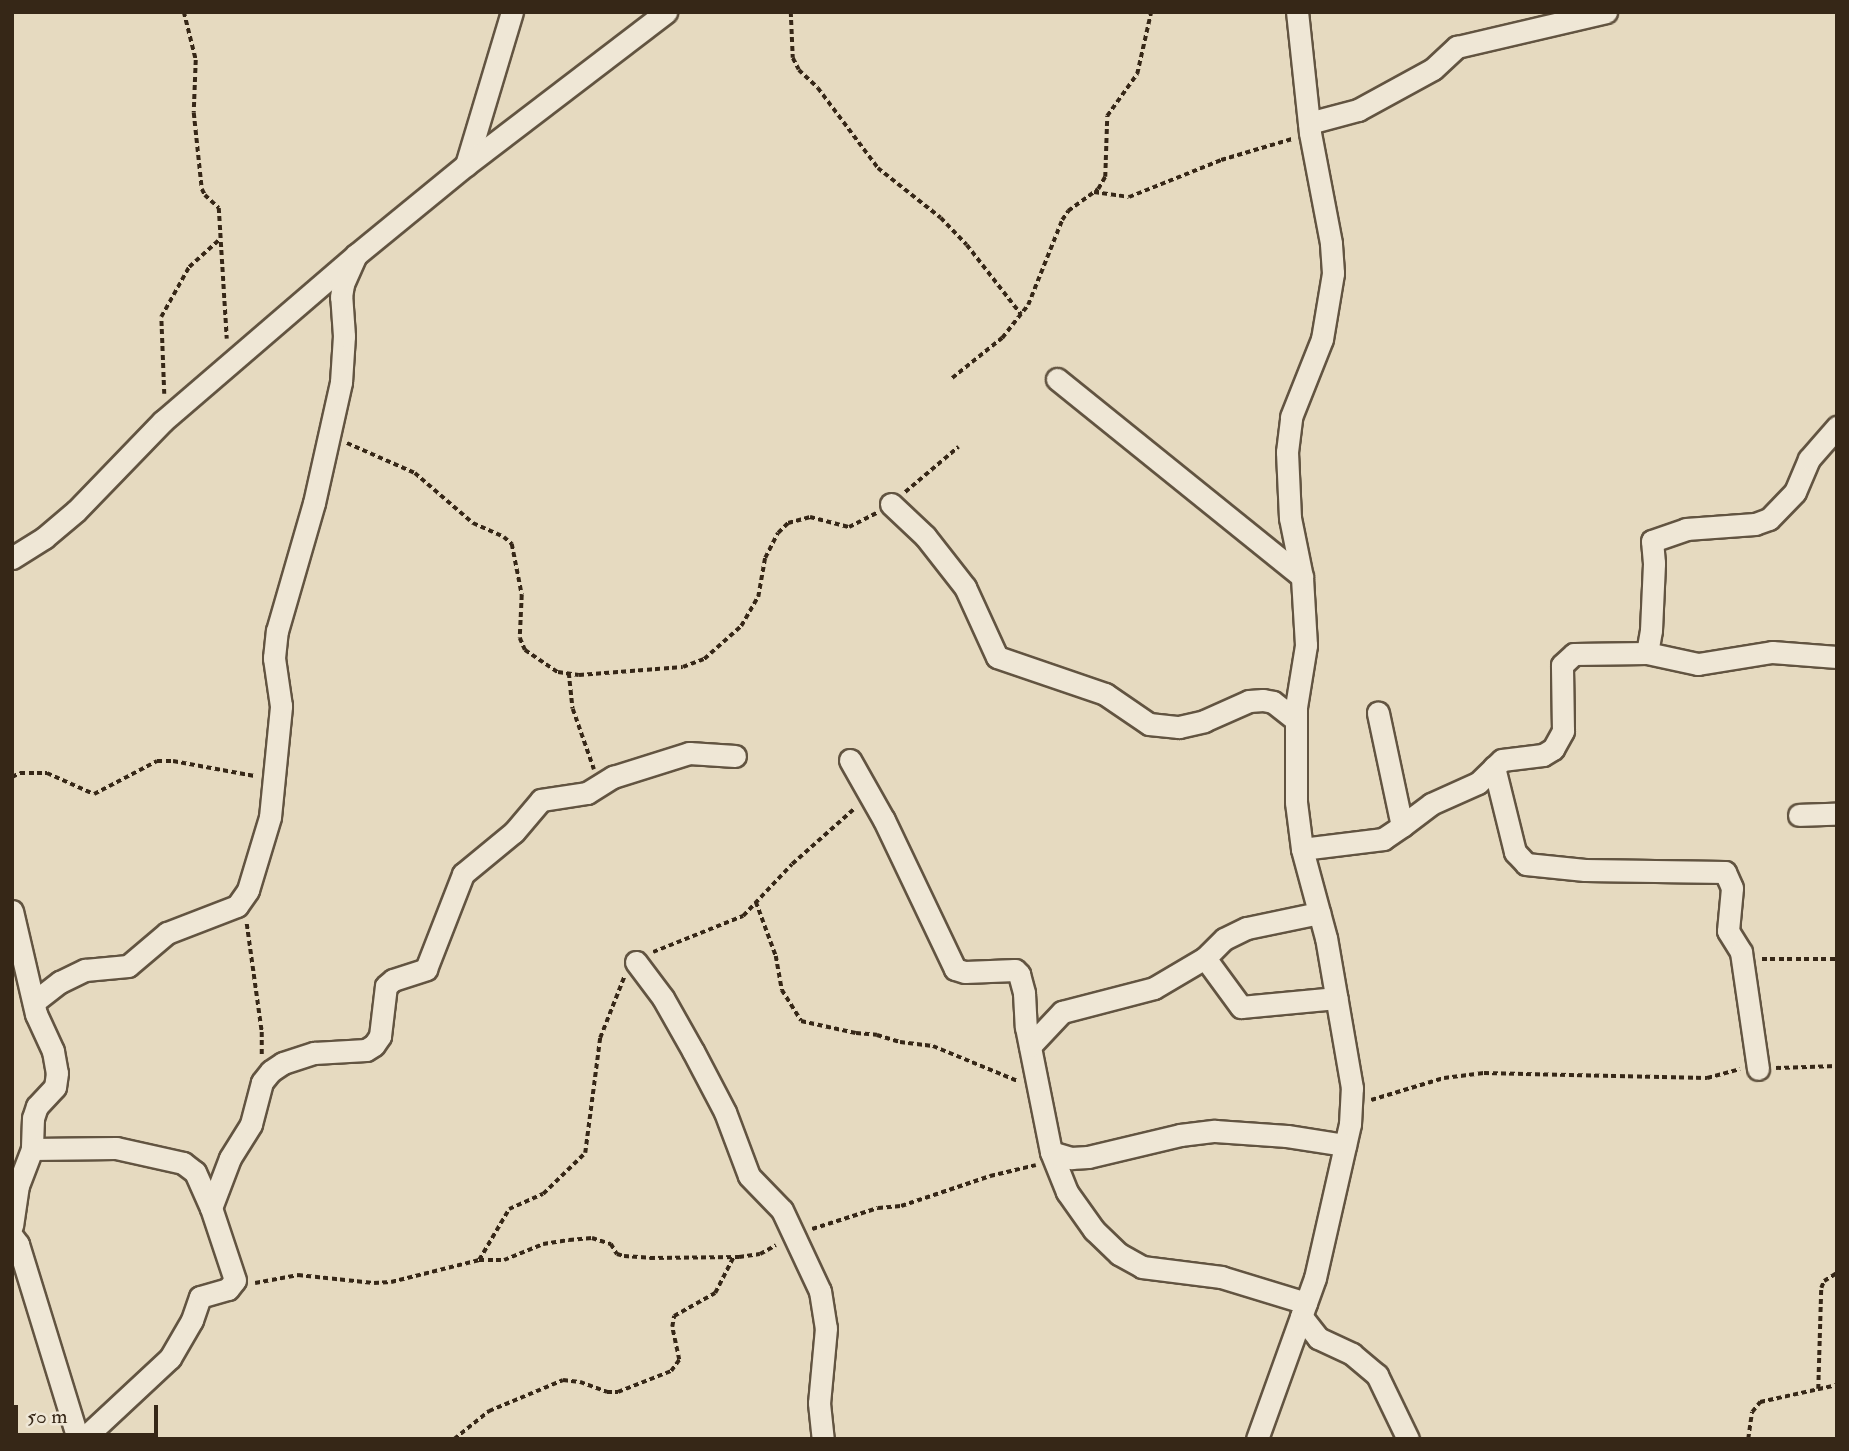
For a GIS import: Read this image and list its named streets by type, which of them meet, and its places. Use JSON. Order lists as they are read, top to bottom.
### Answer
{
  "scale_bar": "50 m"
}
